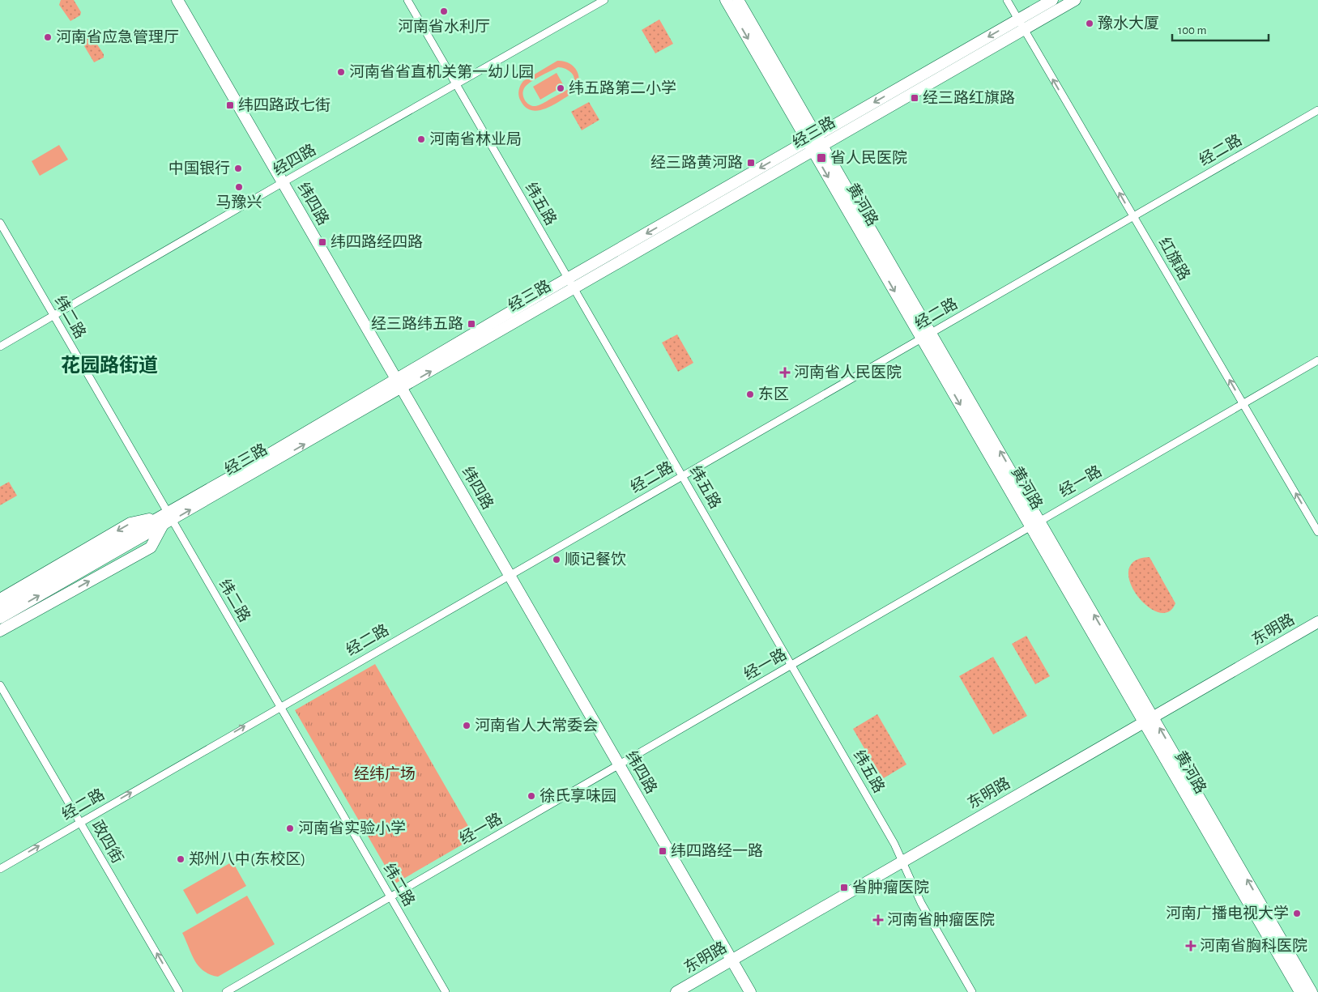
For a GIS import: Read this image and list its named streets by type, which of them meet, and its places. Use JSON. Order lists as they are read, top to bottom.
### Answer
{
  "streets": {
    "main road": [
      "经三路",
      "纬四路",
      "黄河路",
      "东明路"
    ],
    "street": [
      "经二路",
      "经四路",
      "纬五路",
      "红旗路",
      "纬二路",
      "经一路",
      "政四街"
    ]
  },
  "crossings": [
    ["经三路", "纬四路"],
    ["经三路", "纬五路"],
    ["经三路", "黄河路"],
    ["经三路", "红旗路"],
    ["经三路", "纬二路"],
    ["经二路", "纬四路"],
    ["经二路", "纬五路"],
    ["经二路", "黄河路"],
    ["经二路", "红旗路"],
    ["经二路", "纬二路"],
    ["经二路", "政四街"],
    ["经四路", "纬四路"],
    ["经四路", "纬五路"],
    ["经四路", "纬二路"],
    ["纬四路", "经一路"],
    ["纬四路", "东明路"],
    ["纬五路", "经一路"],
    ["纬五路", "东明路"],
    ["黄河路", "经一路"],
    ["黄河路", "东明路"],
    ["红旗路", "经一路"],
    ["纬二路", "经一路"]
  ],
  "one_way": ["红旗路", "政四街"],
  "districts": ["花园路街道"],
  "parks": ["经纬广场"],
  "places": {
    "other": [
      "河南省水利厅",
      "豫水大厦",
      "河南省应急管理厅",
      "河南省省直机关第一幼儿园",
      "纬五路第二小学",
      "河南省林业局",
      "中国银行",
      "马豫兴",
      "东区",
      "顺记餐饮",
      "河南省人大常委会",
      "徐氏享味园",
      "河南省实验小学",
      "郑州八中(东校区)",
      "河南广播电视大学"
    ],
    "transit": [
      "经三路红旗路",
      "纬四路政七街",
      "省人民医院",
      "经三路黄河路",
      "纬四路经四路",
      "经三路纬五路",
      "纬四路经一路",
      "省肿瘤医院"
    ],
    "health": ["河南省人民医院", "河南省肿瘤医院", "河南省胸科医院"]
  },
  "scale_bar": "100 m"
}
